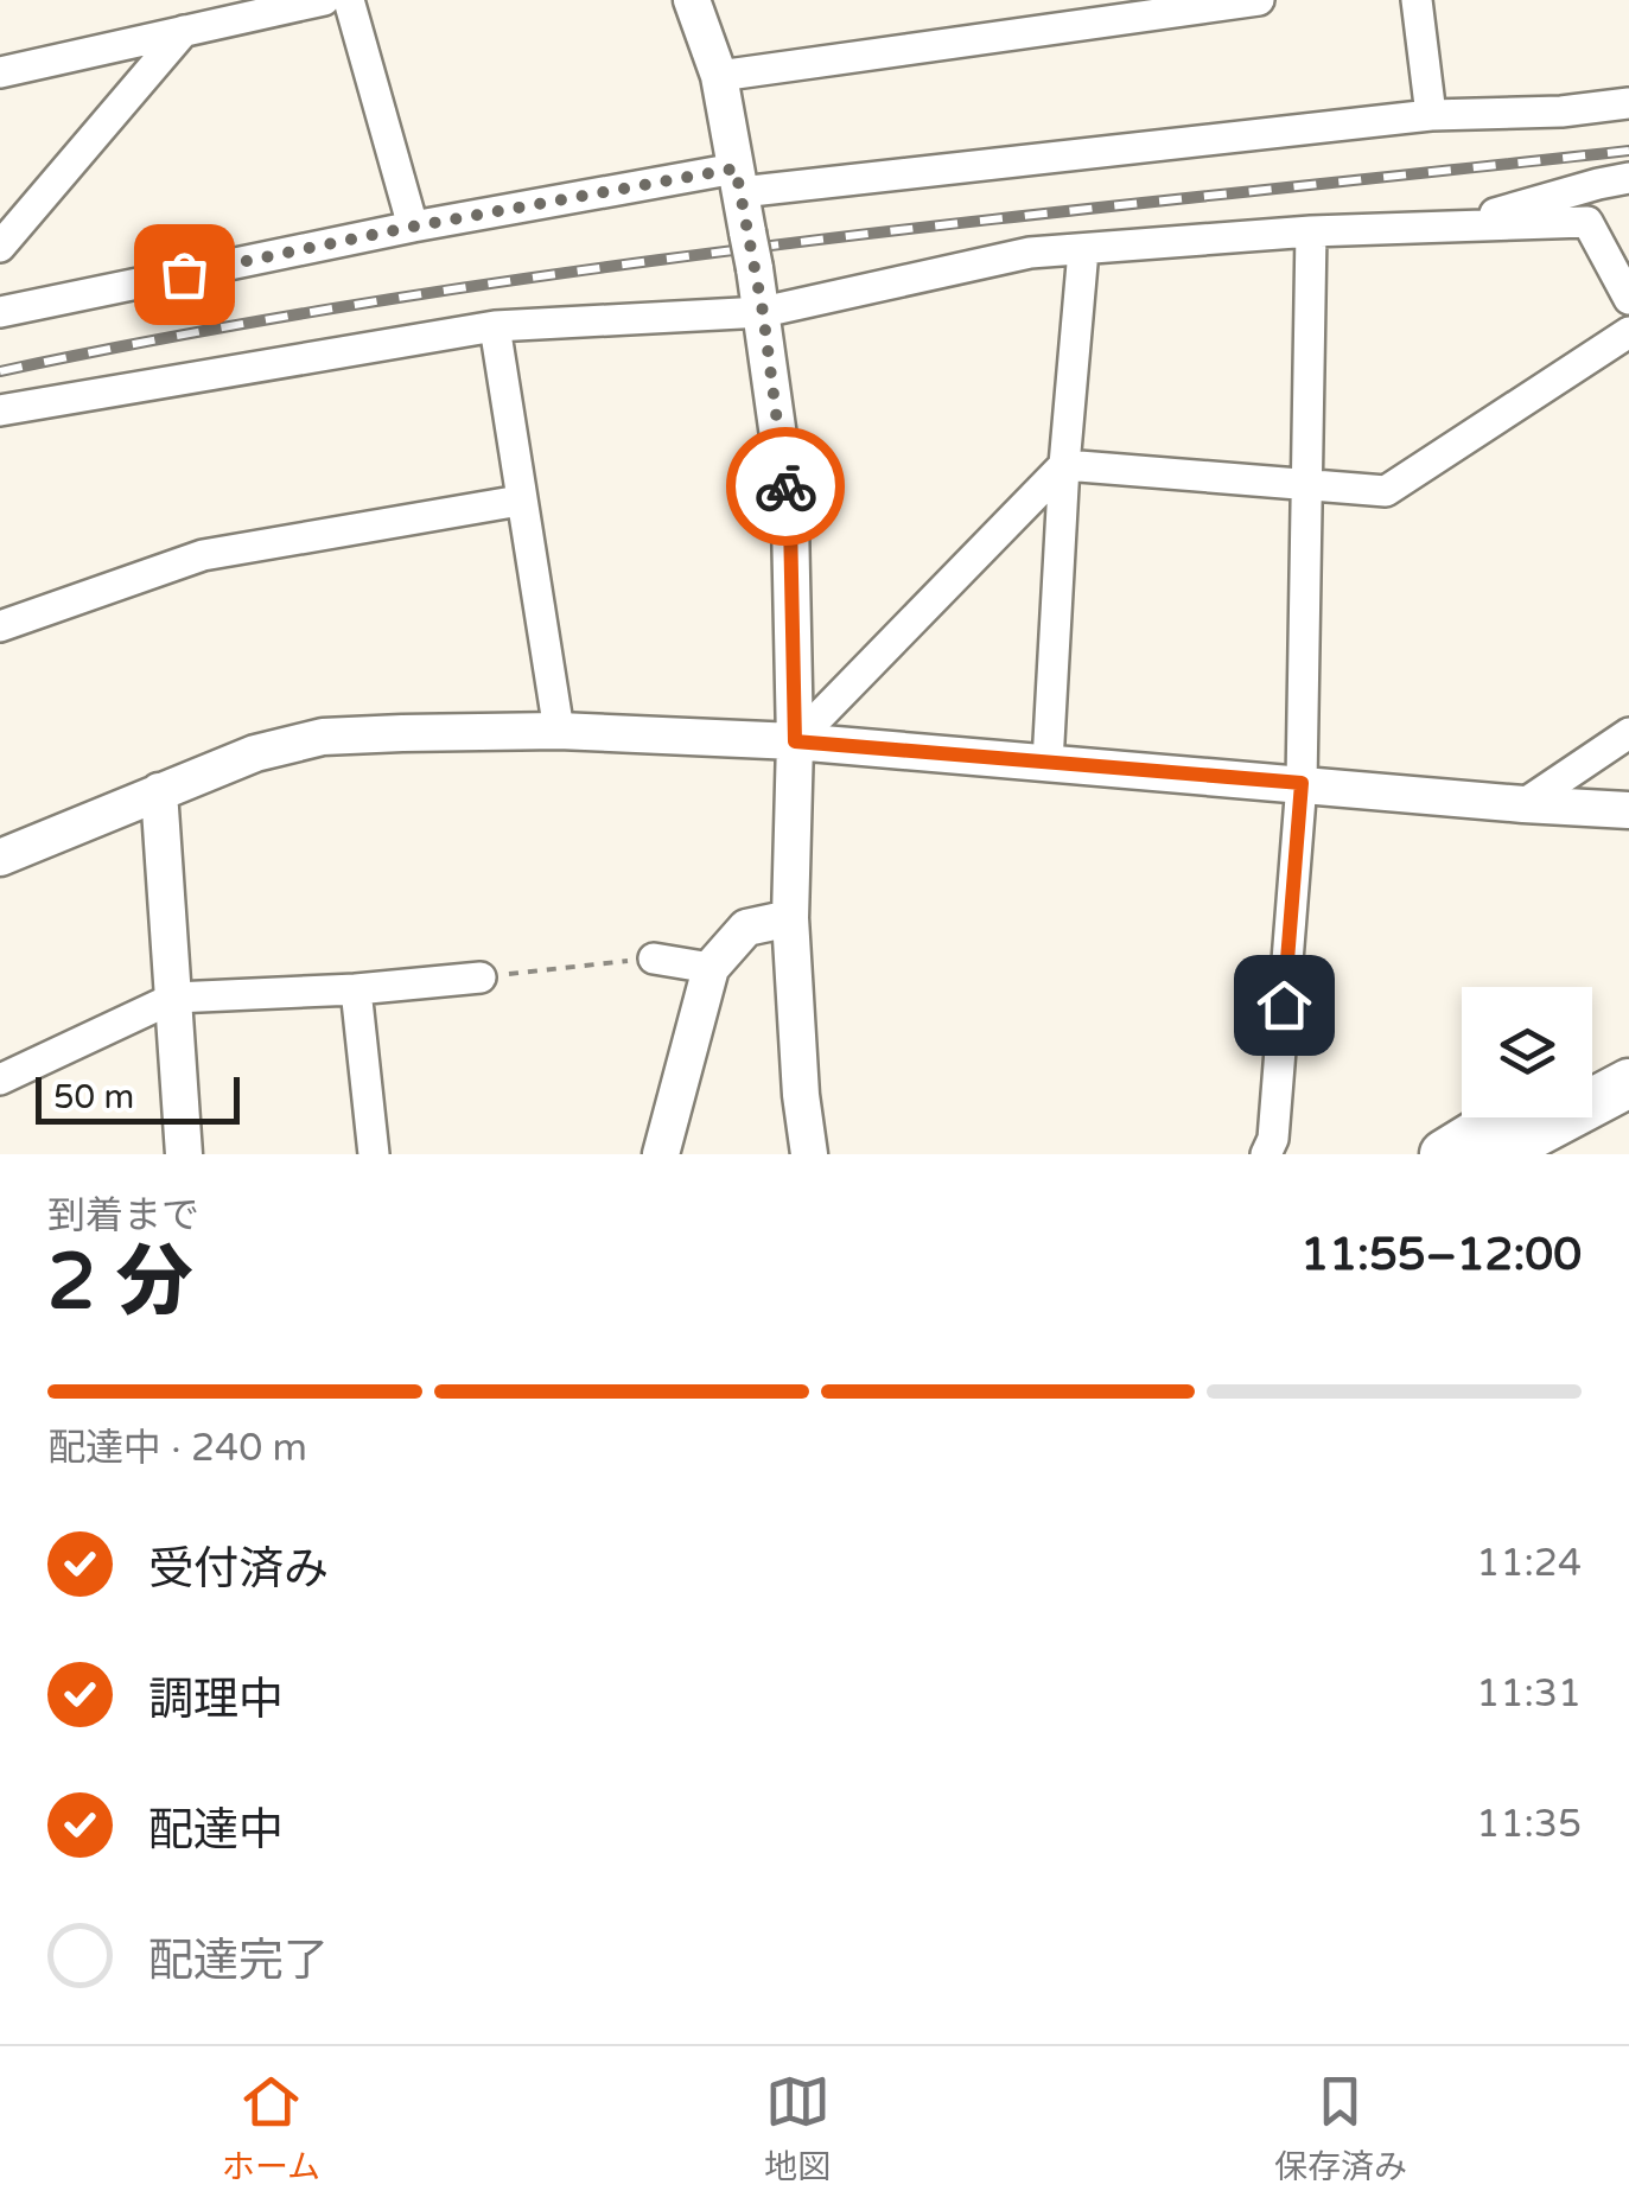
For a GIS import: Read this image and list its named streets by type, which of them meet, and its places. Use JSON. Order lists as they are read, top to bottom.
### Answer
{
  "scale_bar": "50 m",
  "page": {
    "scale": "50 m",
    "heading": ["2 分", "到着まで", "11:55–12:00"],
    "bar": "配達中 · 240 m",
    "list": [
      ["受付済み", "11:24"],
      ["調理中", "11:31"],
      ["配達中", "11:35"],
      "配達完了"
    ],
    "tabs": ["ホーム", "地図", "保存済み"]
  }
}
